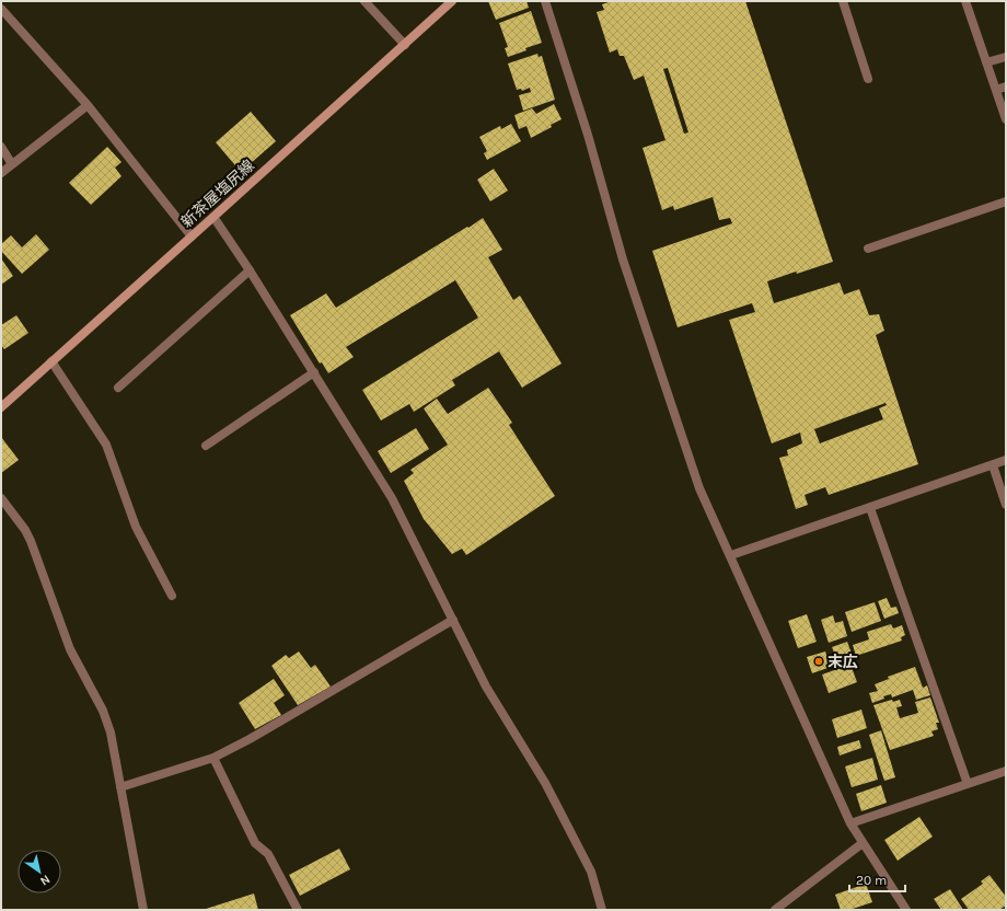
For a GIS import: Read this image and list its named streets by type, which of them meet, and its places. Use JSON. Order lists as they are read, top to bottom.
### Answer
{
  "streets": {
    "main road": ["新茶屋塩尻線"]
  },
  "places": ["末広"],
  "scale_bar": "20 m",
  "north": "bottom right"
}
